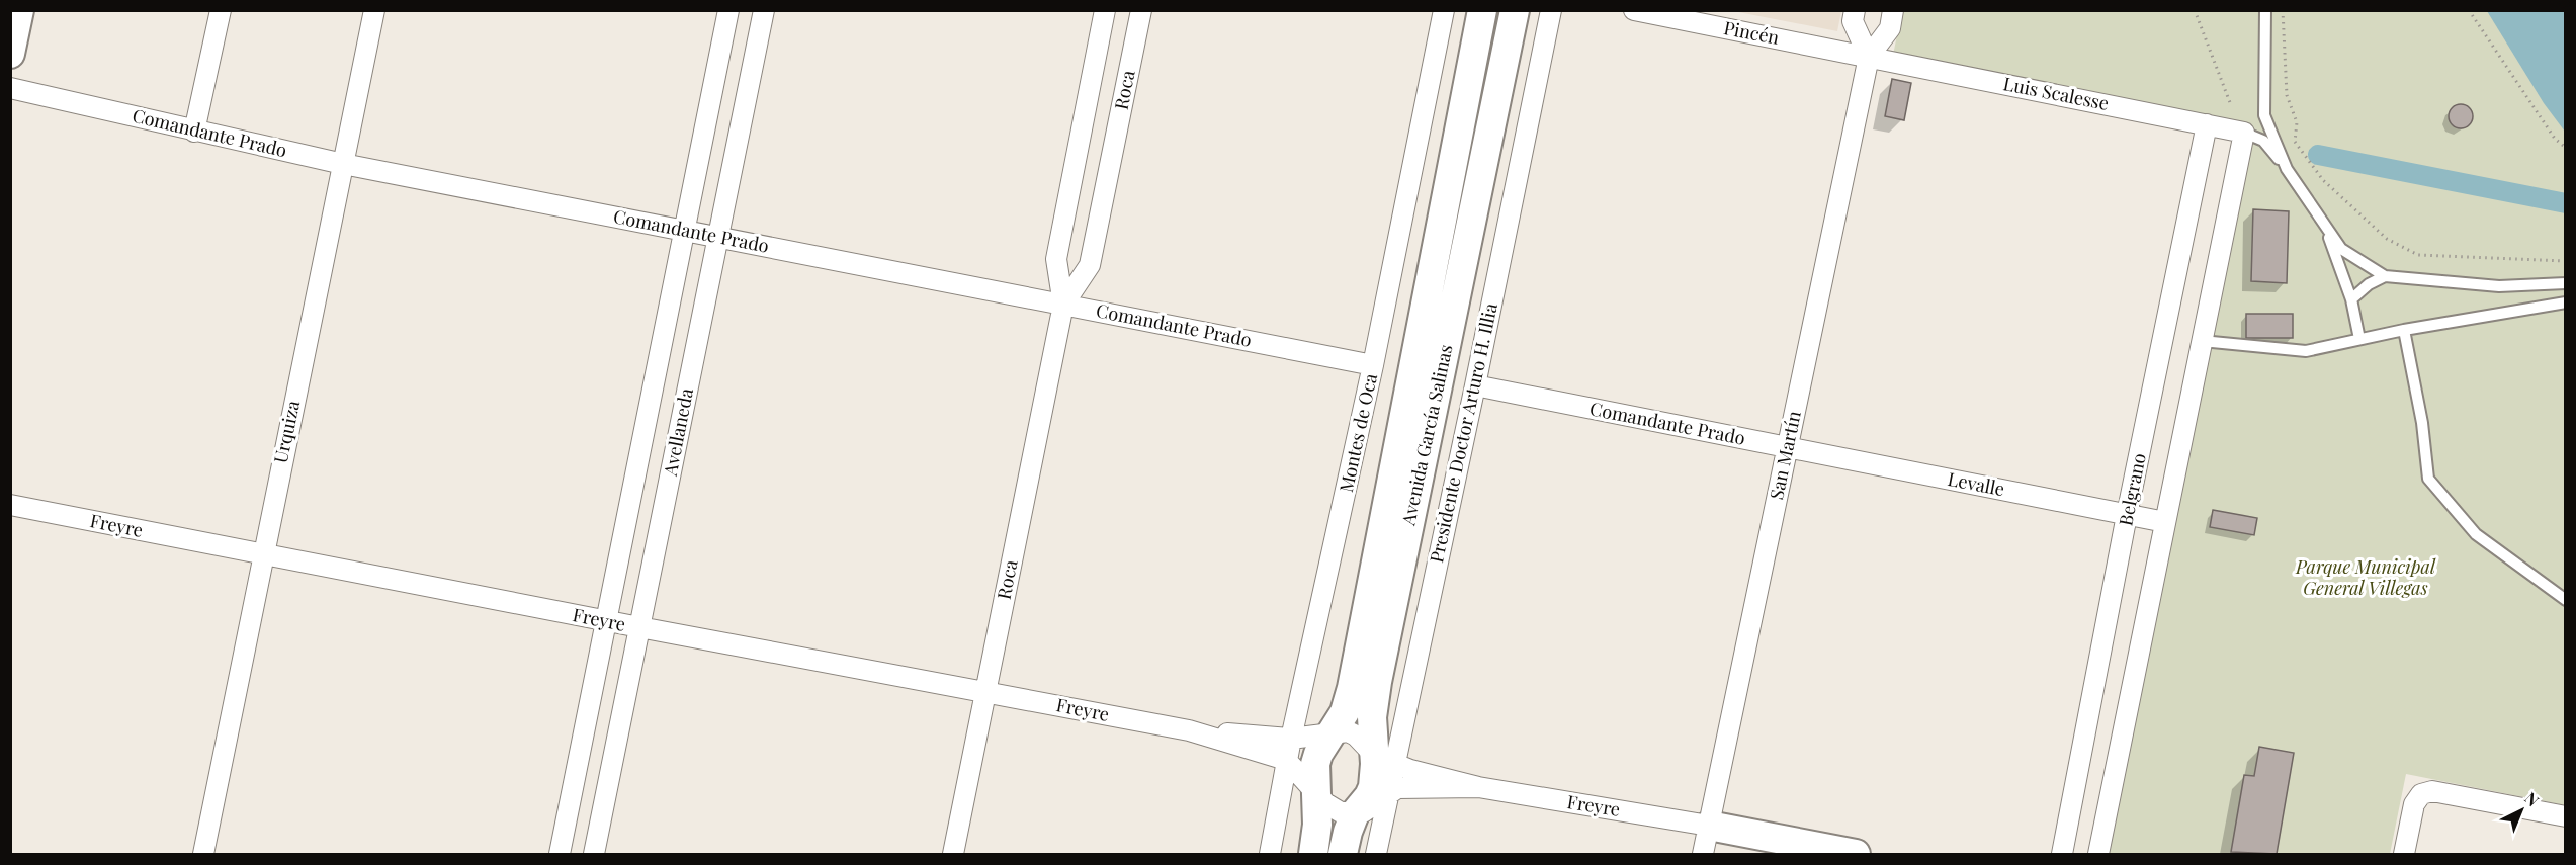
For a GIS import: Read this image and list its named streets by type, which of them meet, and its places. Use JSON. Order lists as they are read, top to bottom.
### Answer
{
  "streets": {
    "main road": ["Avenida García Salinas"],
    "street": [
      "Pincén",
      "Roca",
      "Luis Scalesse",
      "Comandante Prado",
      "Urquiza",
      "Avellaneda",
      "Montes de Oca",
      "Presidente Doctor Arturo H. Illia",
      "San Martín",
      "Levalle",
      "Belgrano",
      "Freyre"
    ]
  },
  "crossings": [
    ["Pincén", "Luis Scalesse"],
    ["Pincén", "San Martín"],
    ["Roca", "Comandante Prado"],
    ["Roca", "Freyre"],
    ["Luis Scalesse", "San Martín"],
    ["Luis Scalesse", "Belgrano"],
    ["Comandante Prado", "Urquiza"],
    ["Comandante Prado", "Avellaneda"],
    ["Comandante Prado", "Montes de Oca"],
    ["Comandante Prado", "Presidente Doctor Arturo H. Illia"],
    ["Comandante Prado", "San Martín"],
    ["Comandante Prado", "Levalle"],
    ["Urquiza", "Freyre"],
    ["Avellaneda", "Freyre"],
    ["Montes de Oca", "Freyre"],
    ["Presidente Doctor Arturo H. Illia", "Avenida García Salinas"],
    ["Presidente Doctor Arturo H. Illia", "Freyre"],
    ["Avenida García Salinas", "Freyre"],
    ["San Martín", "Levalle"],
    ["San Martín", "Freyre"],
    ["Levalle", "Belgrano"]
  ],
  "parks": ["Parque Municipal General Villegas"],
  "north": "top right"
}
